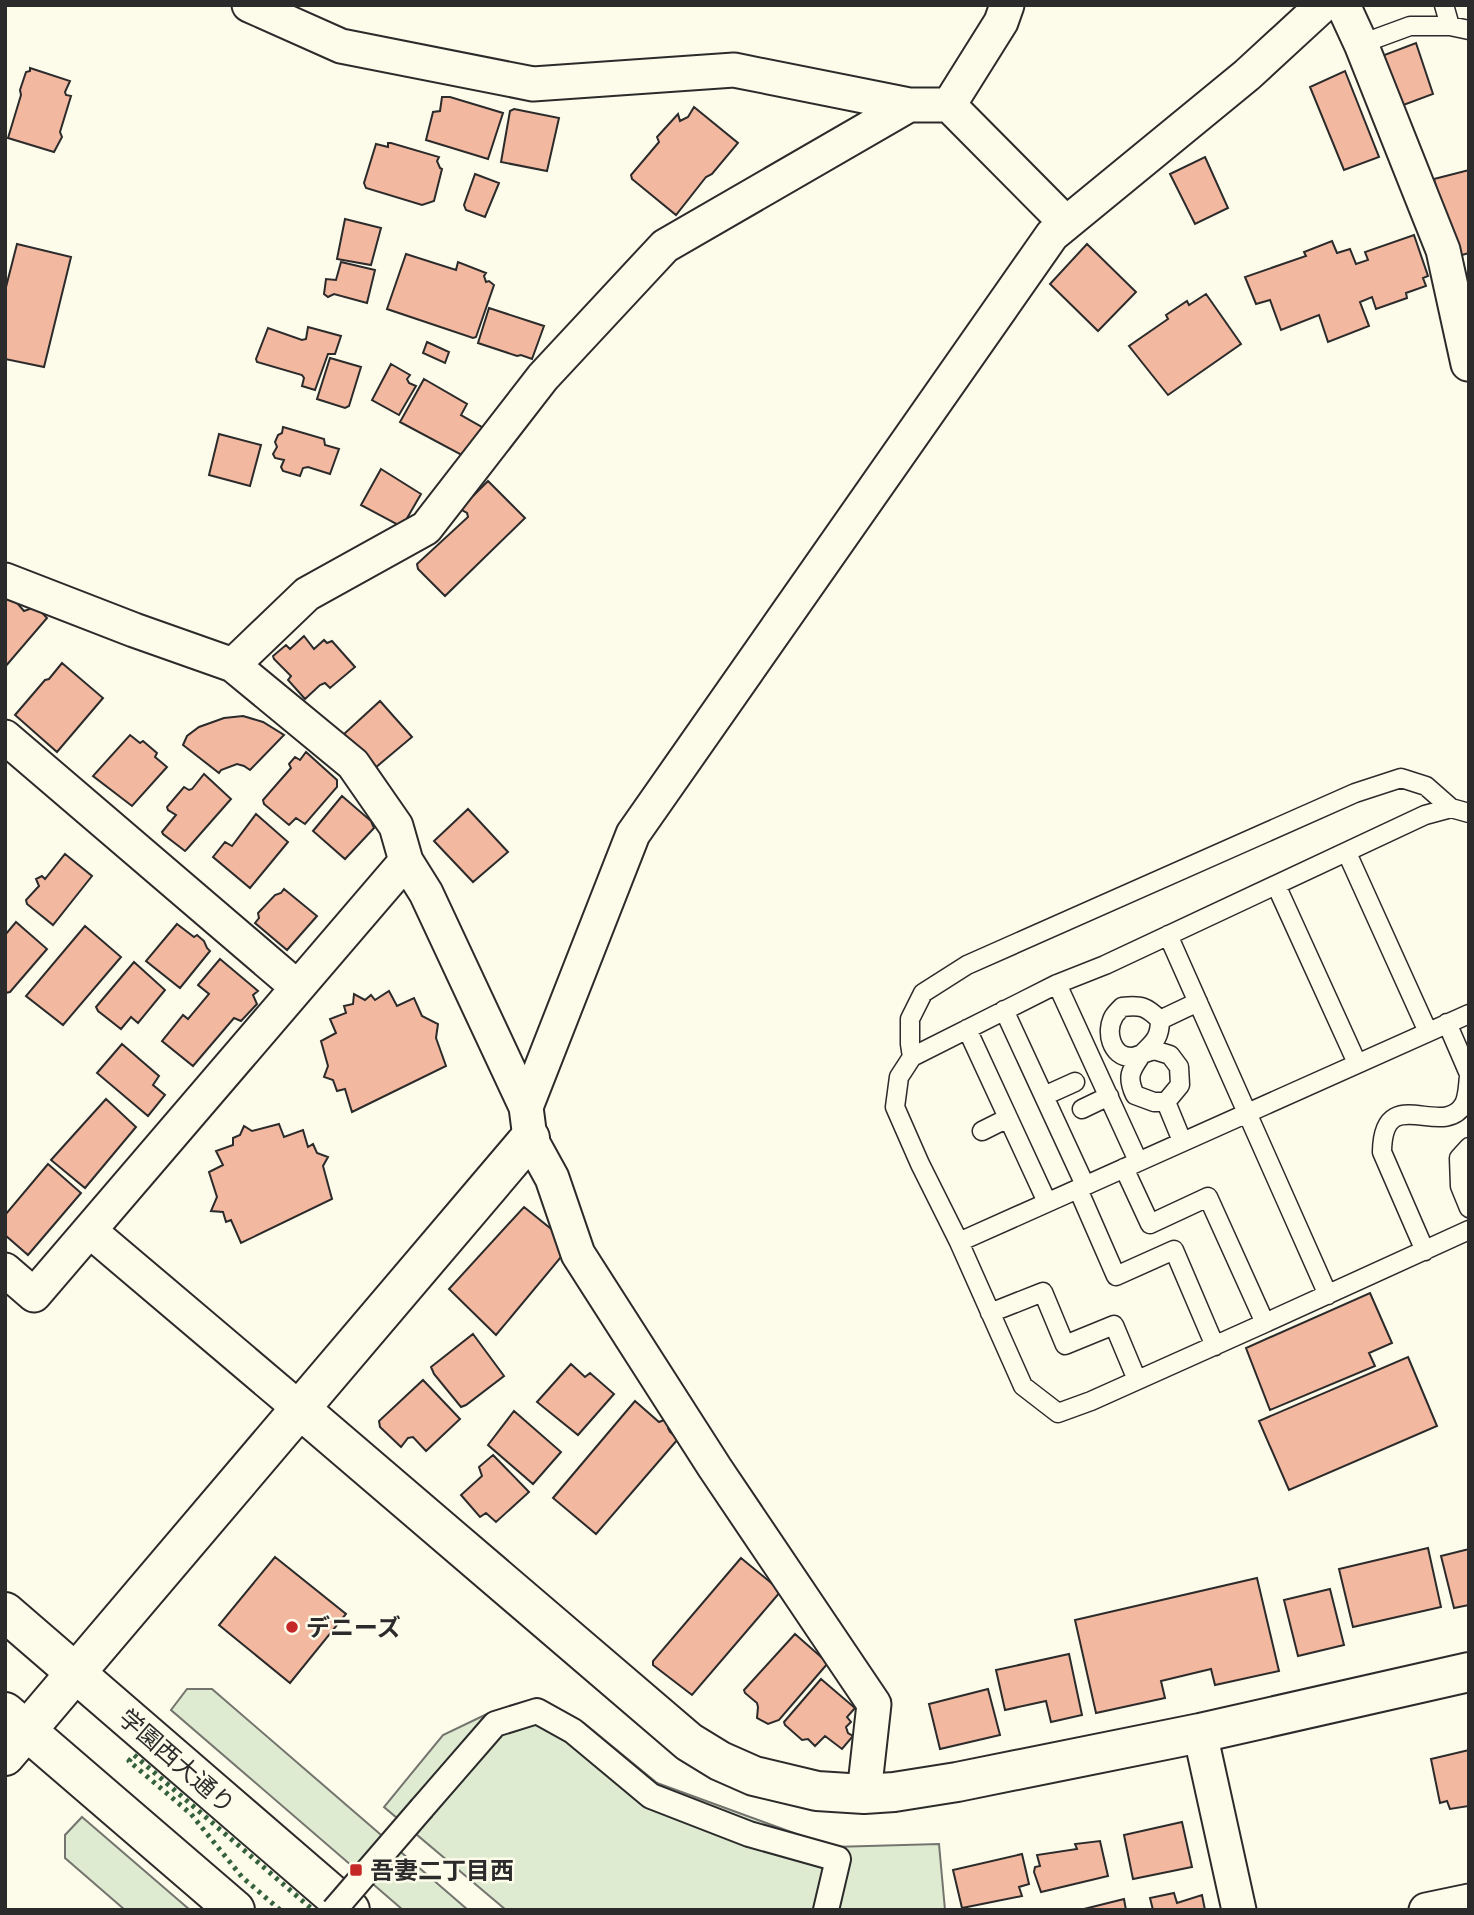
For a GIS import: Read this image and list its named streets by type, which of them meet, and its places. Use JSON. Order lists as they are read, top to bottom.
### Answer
{
  "streets": {
    "main road": ["学園西大通り"]
  },
  "places": {
    "other": ["デニーズ"],
    "transit": ["吾妻二丁目西"]
  }
}
